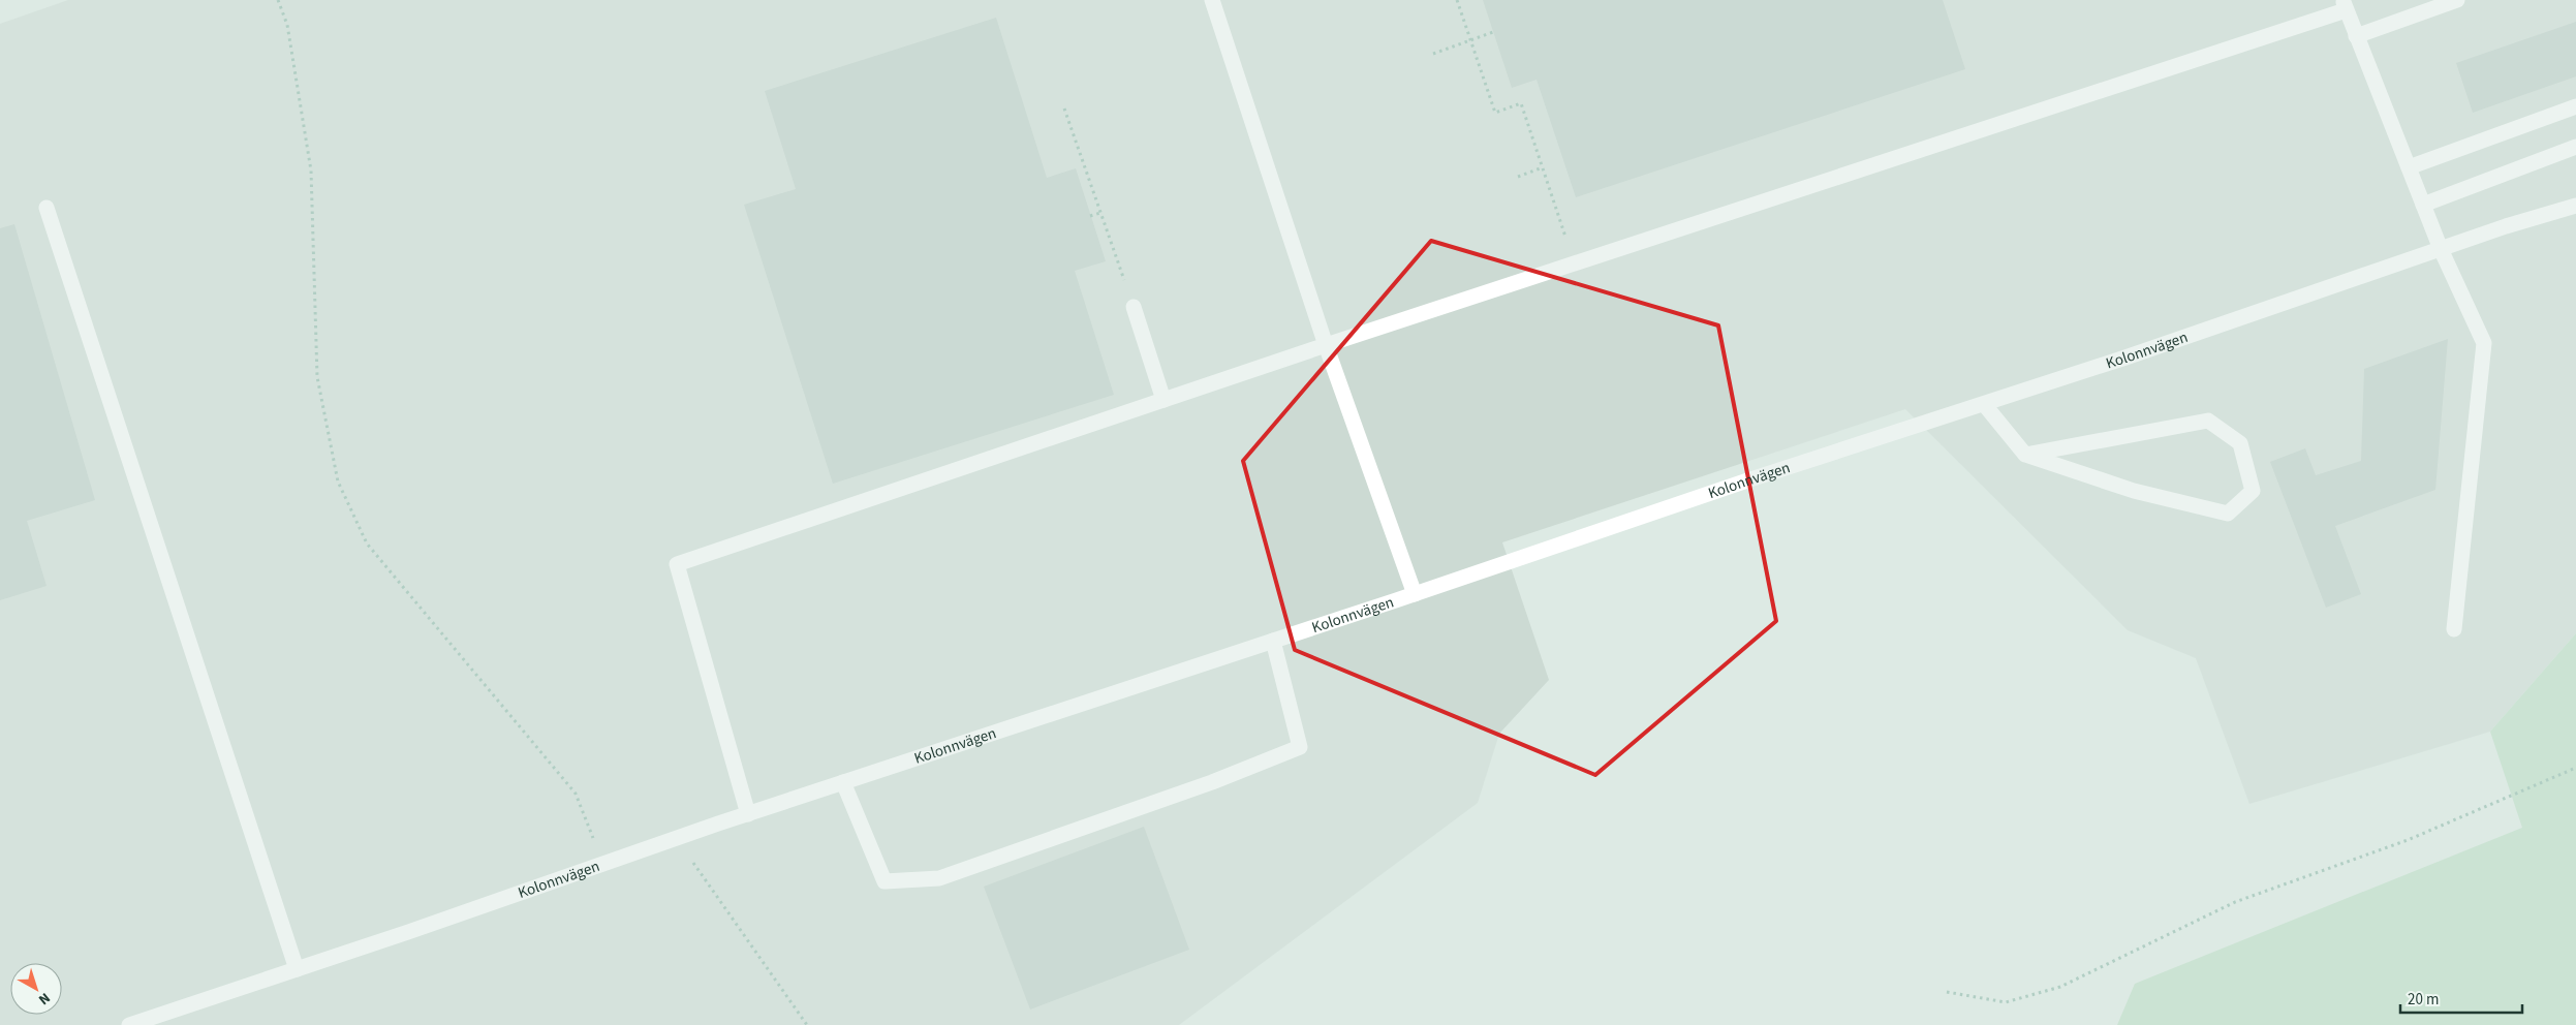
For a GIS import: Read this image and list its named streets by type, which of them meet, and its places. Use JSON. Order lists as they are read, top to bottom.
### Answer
{
  "streets": {
    "street": ["Kolonnvägen"]
  },
  "scale_bar": "20 m",
  "north": "bottom right"
}
